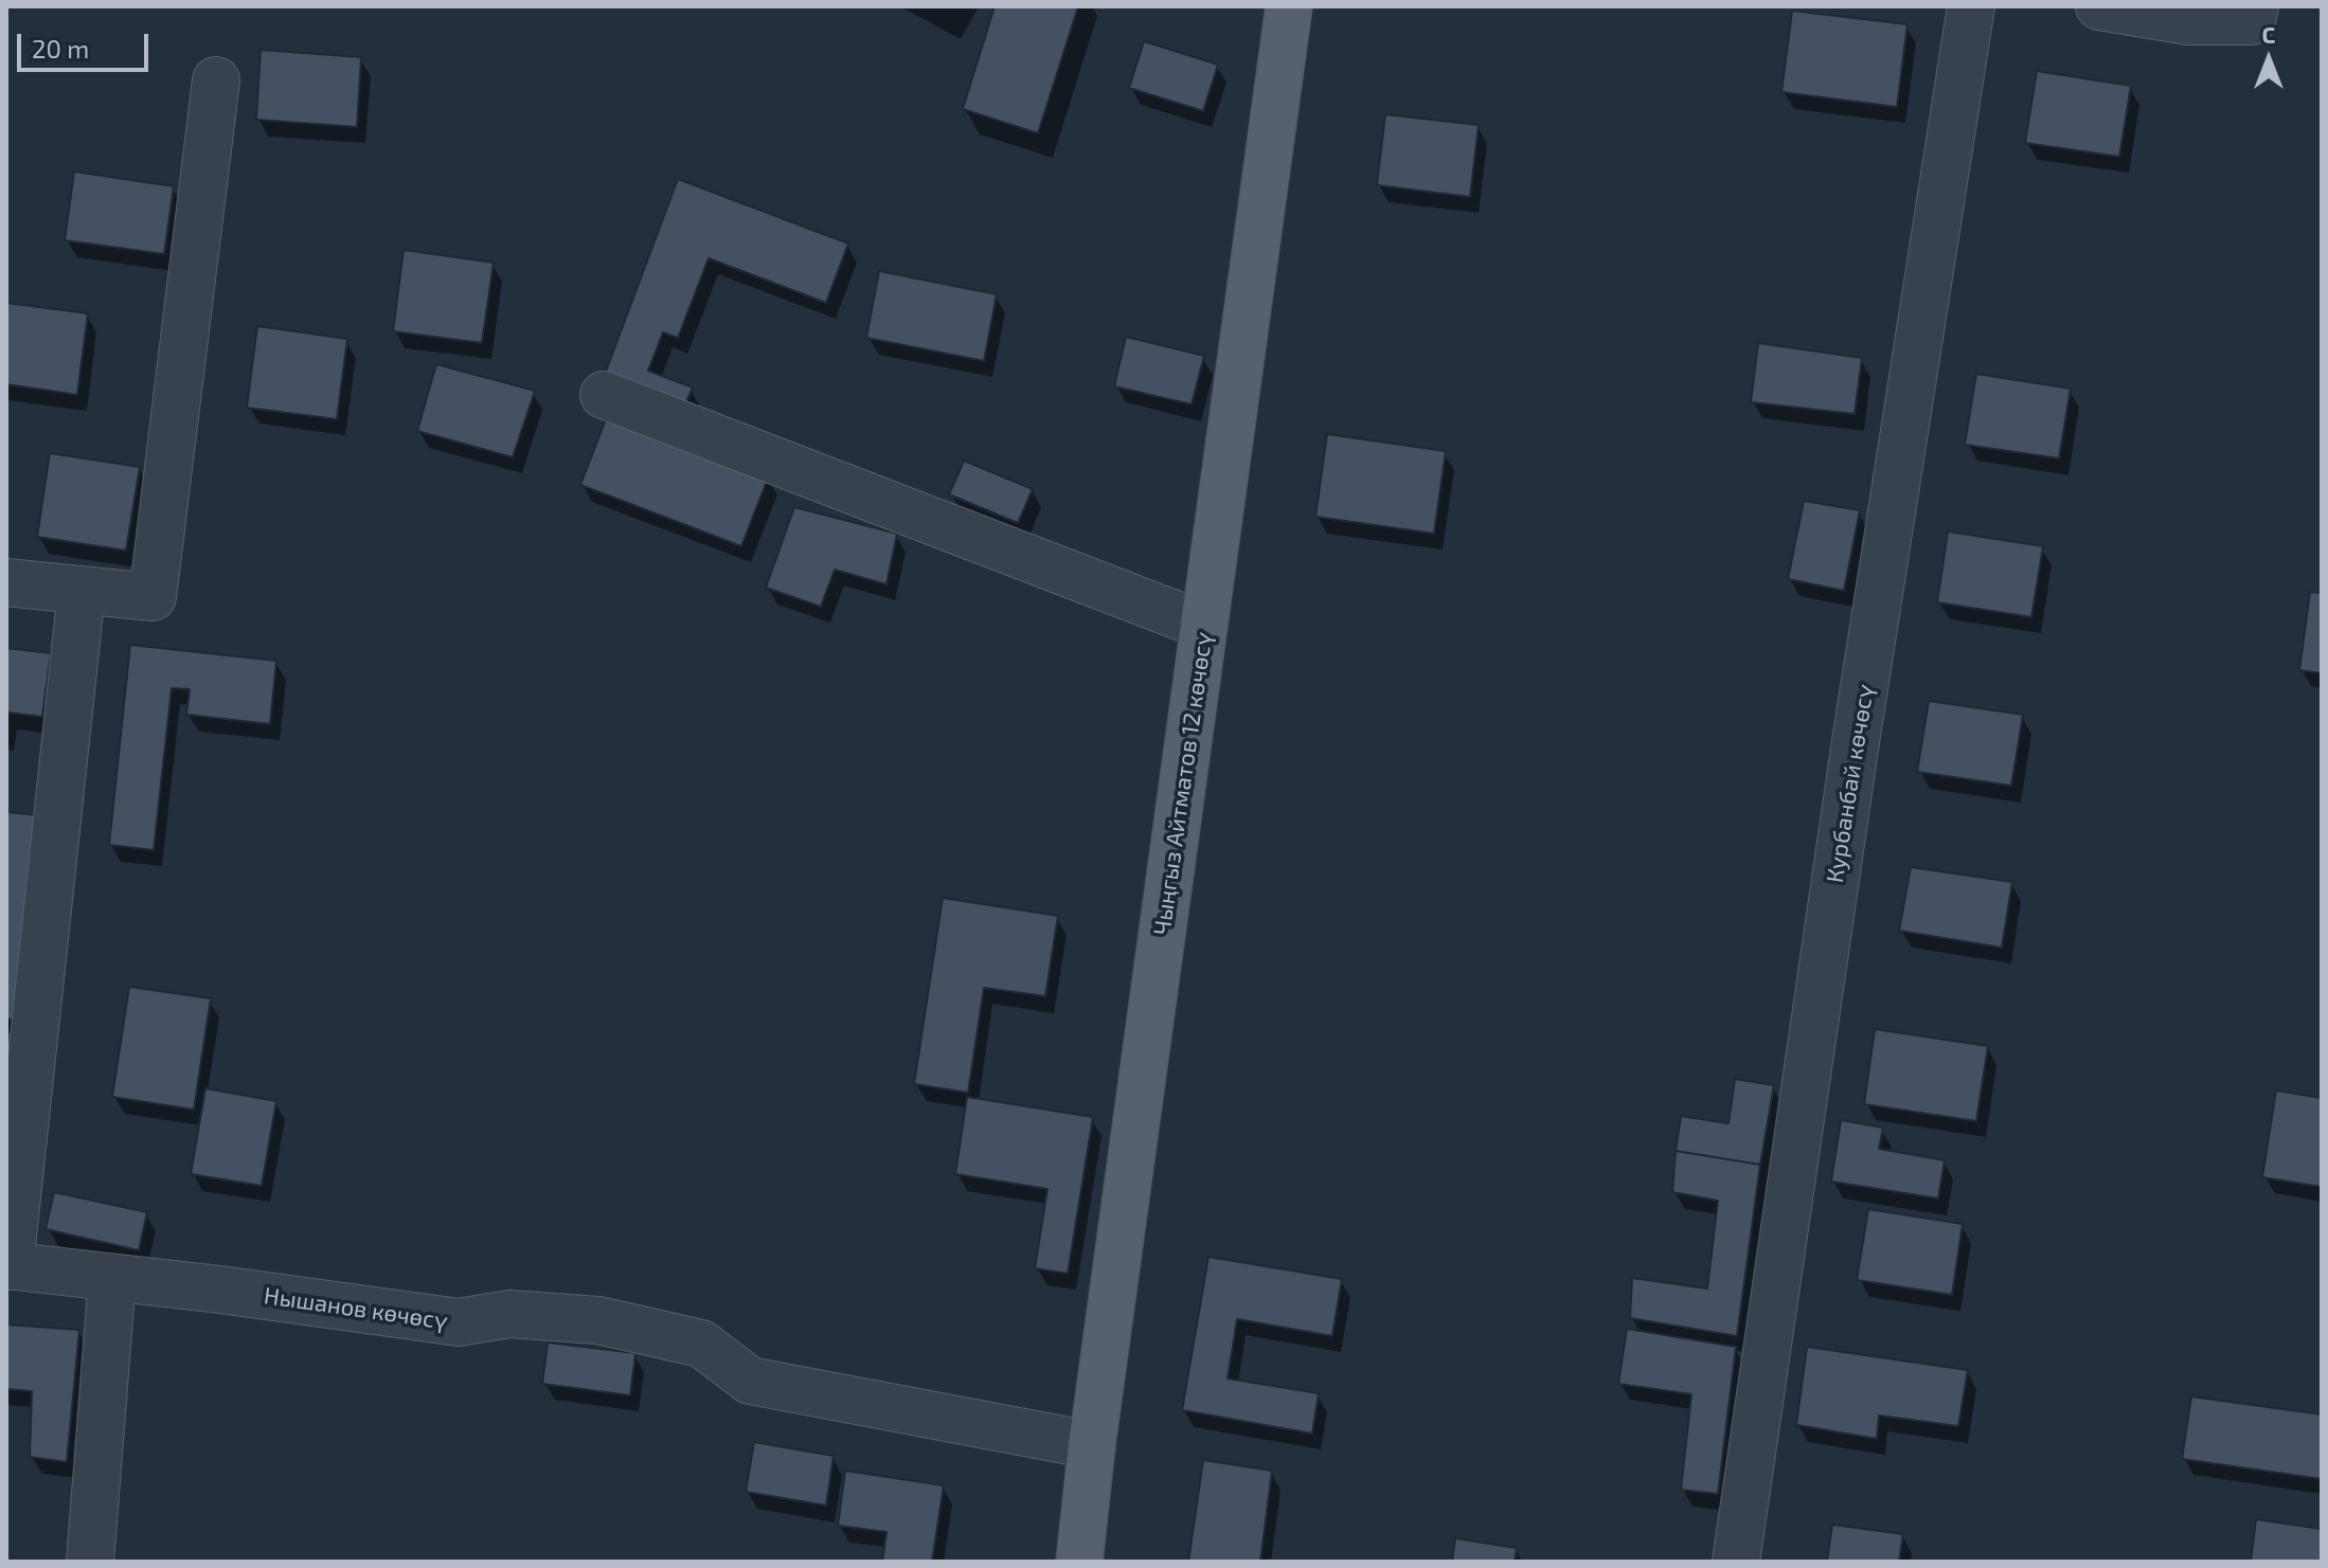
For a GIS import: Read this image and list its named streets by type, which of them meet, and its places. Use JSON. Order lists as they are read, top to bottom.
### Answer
{
  "streets": {
    "main road": ["Чыңгыз Айтматов 12 көчөсү"],
    "street": ["Курбанбай көчөсү", "Нышанов көчөсү"]
  },
  "crossings": [
    ["Чыңгыз Айтматов 12 көчөсү", "Нышанов көчөсү"]
  ],
  "scale_bar": "20 m",
  "north": "top"
}
